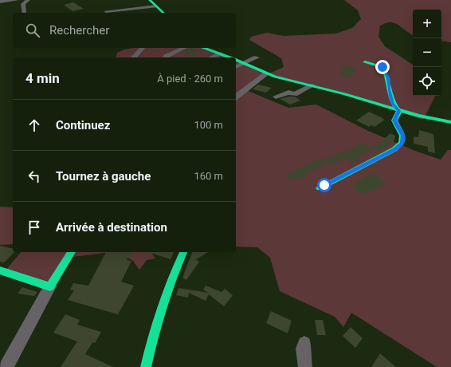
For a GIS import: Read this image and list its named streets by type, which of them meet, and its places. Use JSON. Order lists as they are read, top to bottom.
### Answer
{
  "page": {
    "map_buttons": ["+", "−"],
    "search": "Rechercher",
    "heading": ["4 min", "À pied · 260 m"],
    "list": [
      ["Continuez", "100 m"],
      ["Tournez à gauche", "160 m"],
      "Arrivée à destination"
    ]
  }
}
